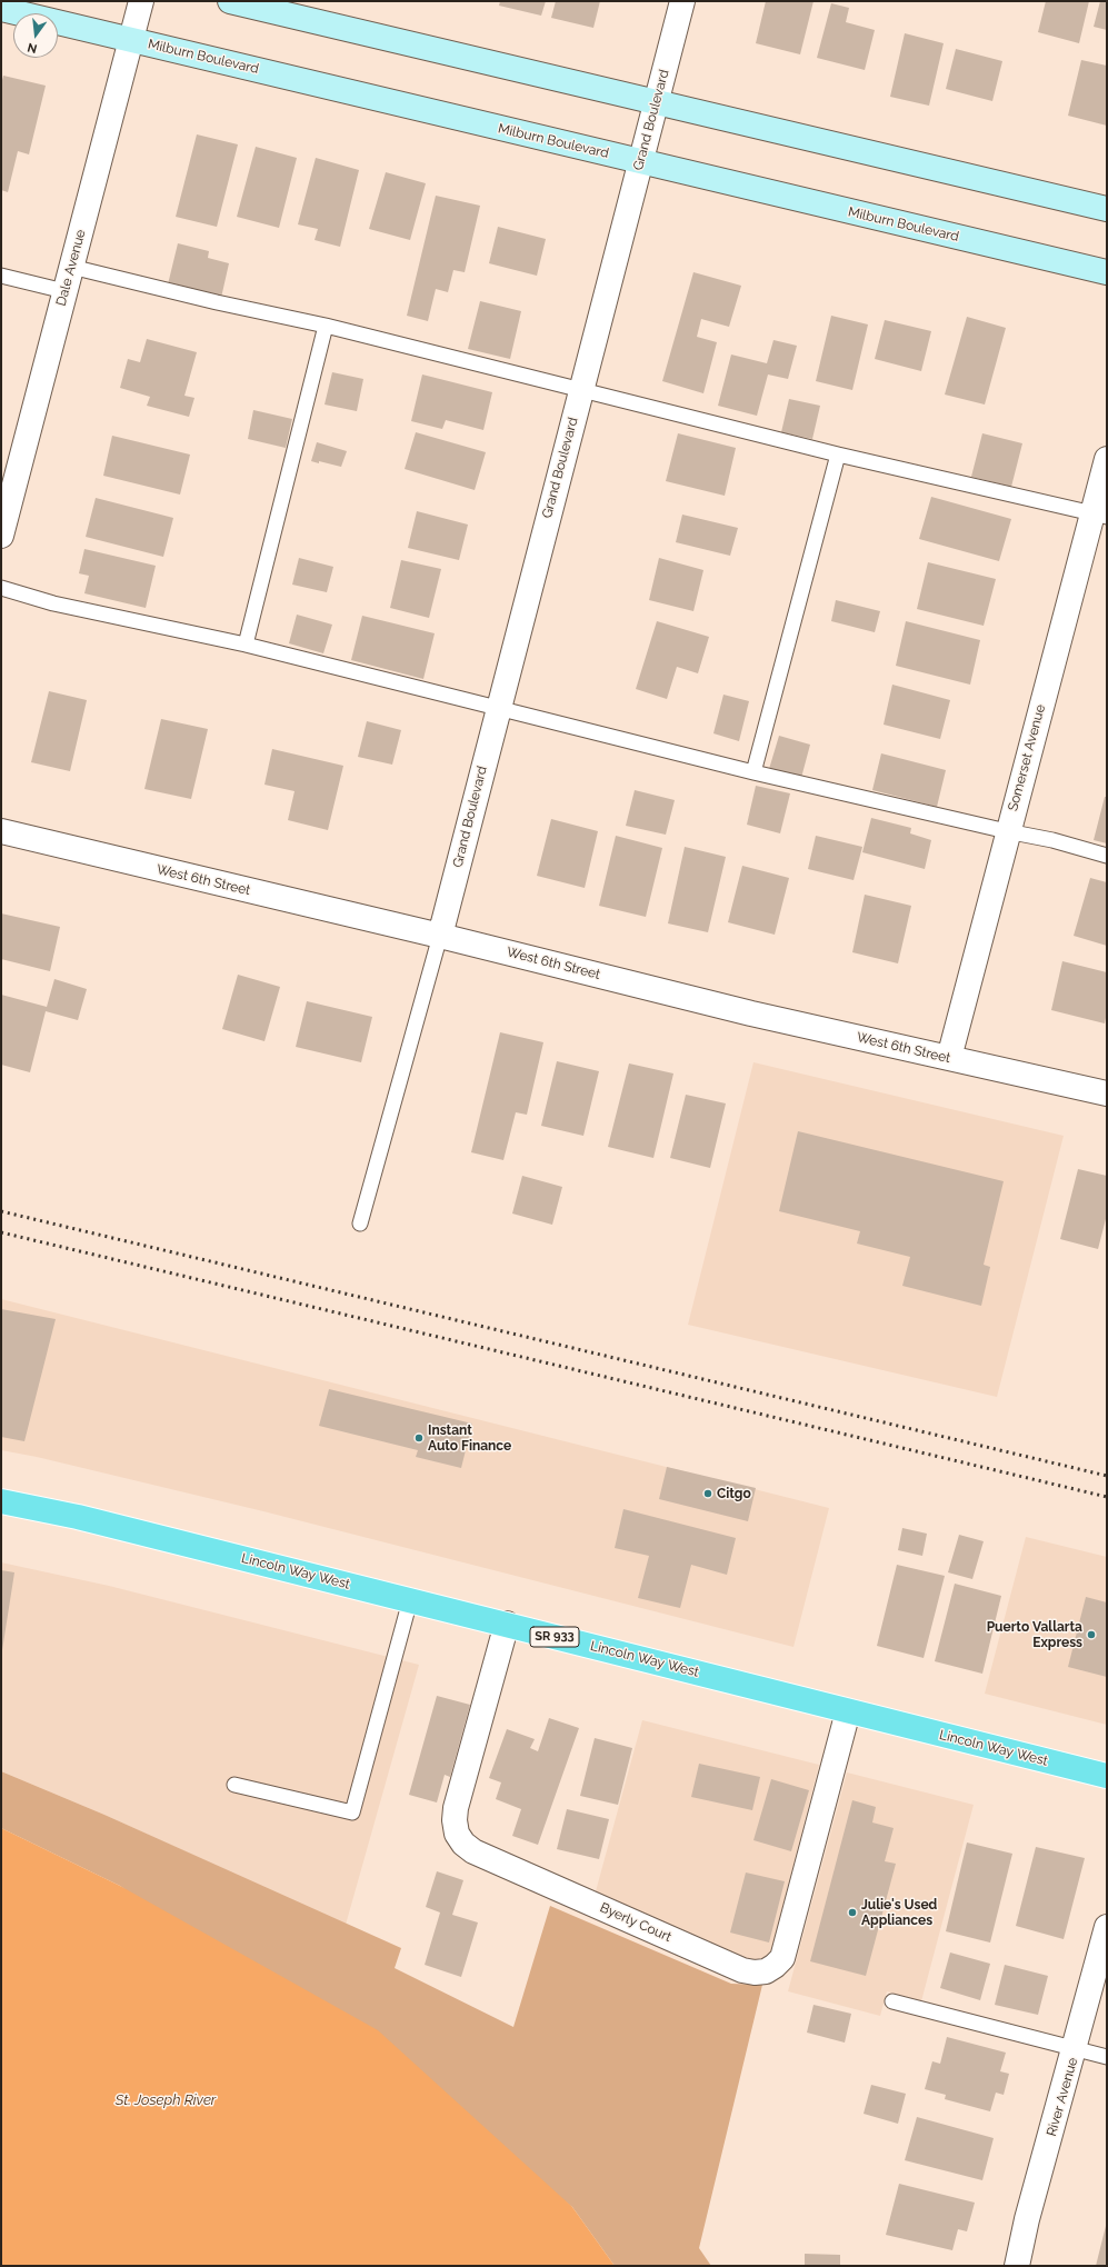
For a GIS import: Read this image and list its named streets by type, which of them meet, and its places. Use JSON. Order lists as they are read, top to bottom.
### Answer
{
  "streets": {
    "main road": ["Lincoln Way West", "SR 933"],
    "street": [
      "Milburn Boulevard",
      "Grand Boulevard",
      "Dale Avenue",
      "Somerset Avenue",
      "West 6th Street",
      "Byerly Court",
      "River Avenue"
    ]
  },
  "crossings": [
    ["Milburn Boulevard", "Grand Boulevard"],
    ["Milburn Boulevard", "Dale Avenue"],
    ["Grand Boulevard", "West 6th Street"],
    ["Somerset Avenue", "West 6th Street"],
    ["Lincoln Way West", "Byerly Court"]
  ],
  "water": ["St. Joseph River"],
  "places": [
    "Instant Auto Finance",
    "Citgo",
    "Puerto Vallarta Express",
    "Julie's Used Appliances"
  ],
  "north": "bottom"
}
